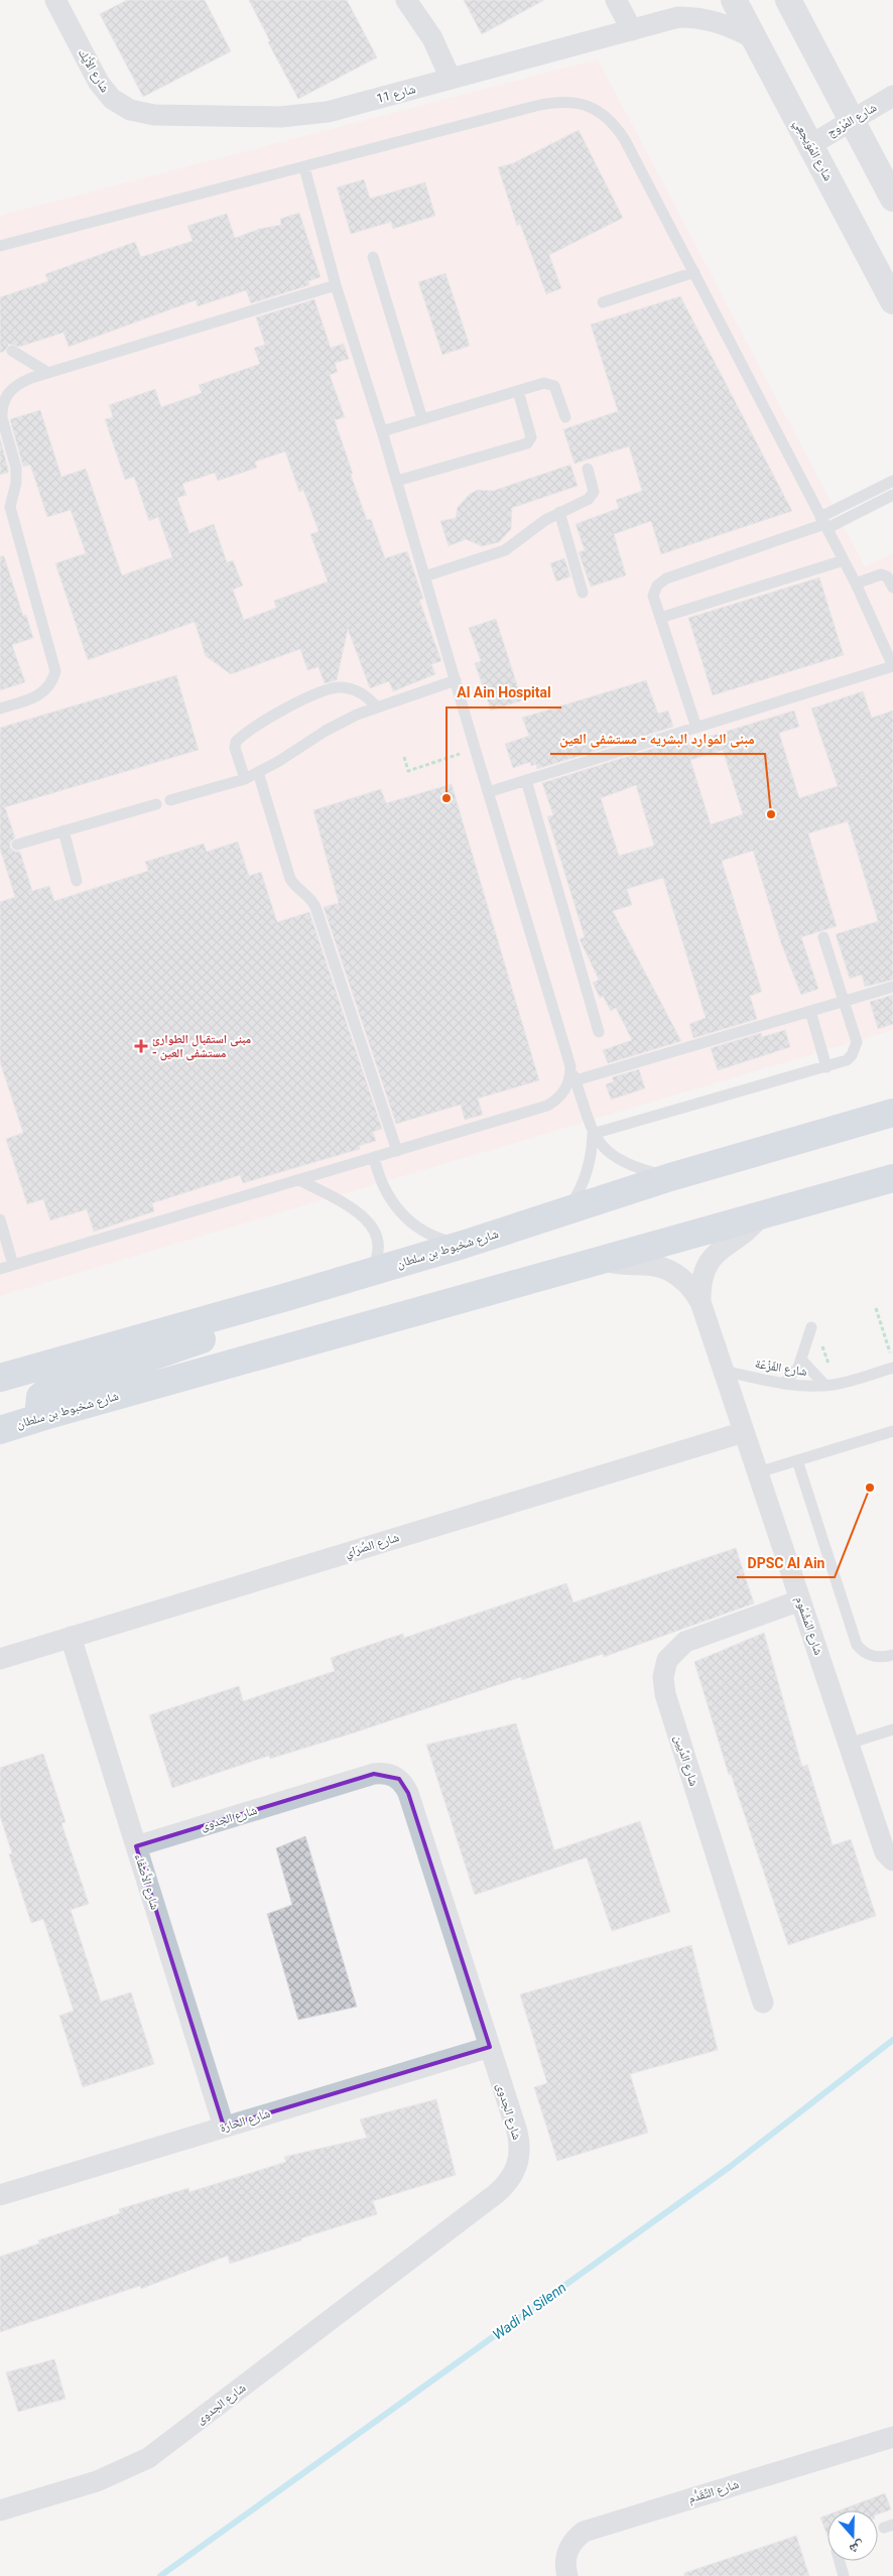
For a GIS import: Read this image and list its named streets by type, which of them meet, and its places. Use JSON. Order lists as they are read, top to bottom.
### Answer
{
  "streets": {
    "main road": ["شارع شخبوط بن سلطان"],
    "street": [
      "شارع الأَيْك",
      "شارع 11",
      "شارع المُرُوج",
      "شارع المُوَيجعِي",
      "شارع الصِّرَاي",
      "شارع المَشْمُوم",
      "شارع الدِّيين",
      "شارع الجدوى",
      "شارع الأَصْفَاء",
      "شارع الحارة",
      "شارع التَّقَدُّم"
    ],
    "lane": ["شارع الفَزْعَة"]
  },
  "crossings": [
    ["شارع الأَيْك", "شارع 11"],
    ["شارع 11", "شارع المُوَيجعِي"],
    ["شارع المُرُوج", "شارع المُوَيجعِي"],
    ["شارع شخبوط بن سلطان", "شارع المَشْمُوم"],
    ["شارع الفَزْعَة", "شارع المَشْمُوم"],
    ["شارع الصِّرَاي", "شارع المَشْمُوم"],
    ["شارع الصِّرَاي", "شارع الأَصْفَاء"],
    ["شارع المَشْمُوم", "شارع الدِّيين"],
    ["شارع الجدوى", "شارع الأَصْفَاء"],
    ["شارع الجدوى", "شارع الحارة"],
    ["شارع الأَصْفَاء", "شارع الحارة"]
  ],
  "water": ["Wadi Al Silenn"],
  "places": {
    "other": ["Al Ain Hospital", "مبنى الموارد البشريه - مستشفى العين", "DPSC Al Ain"],
    "health": ["مبنى استقبال الطوارئ - مستشفى العين"]
  },
  "north": "bottom"
}
